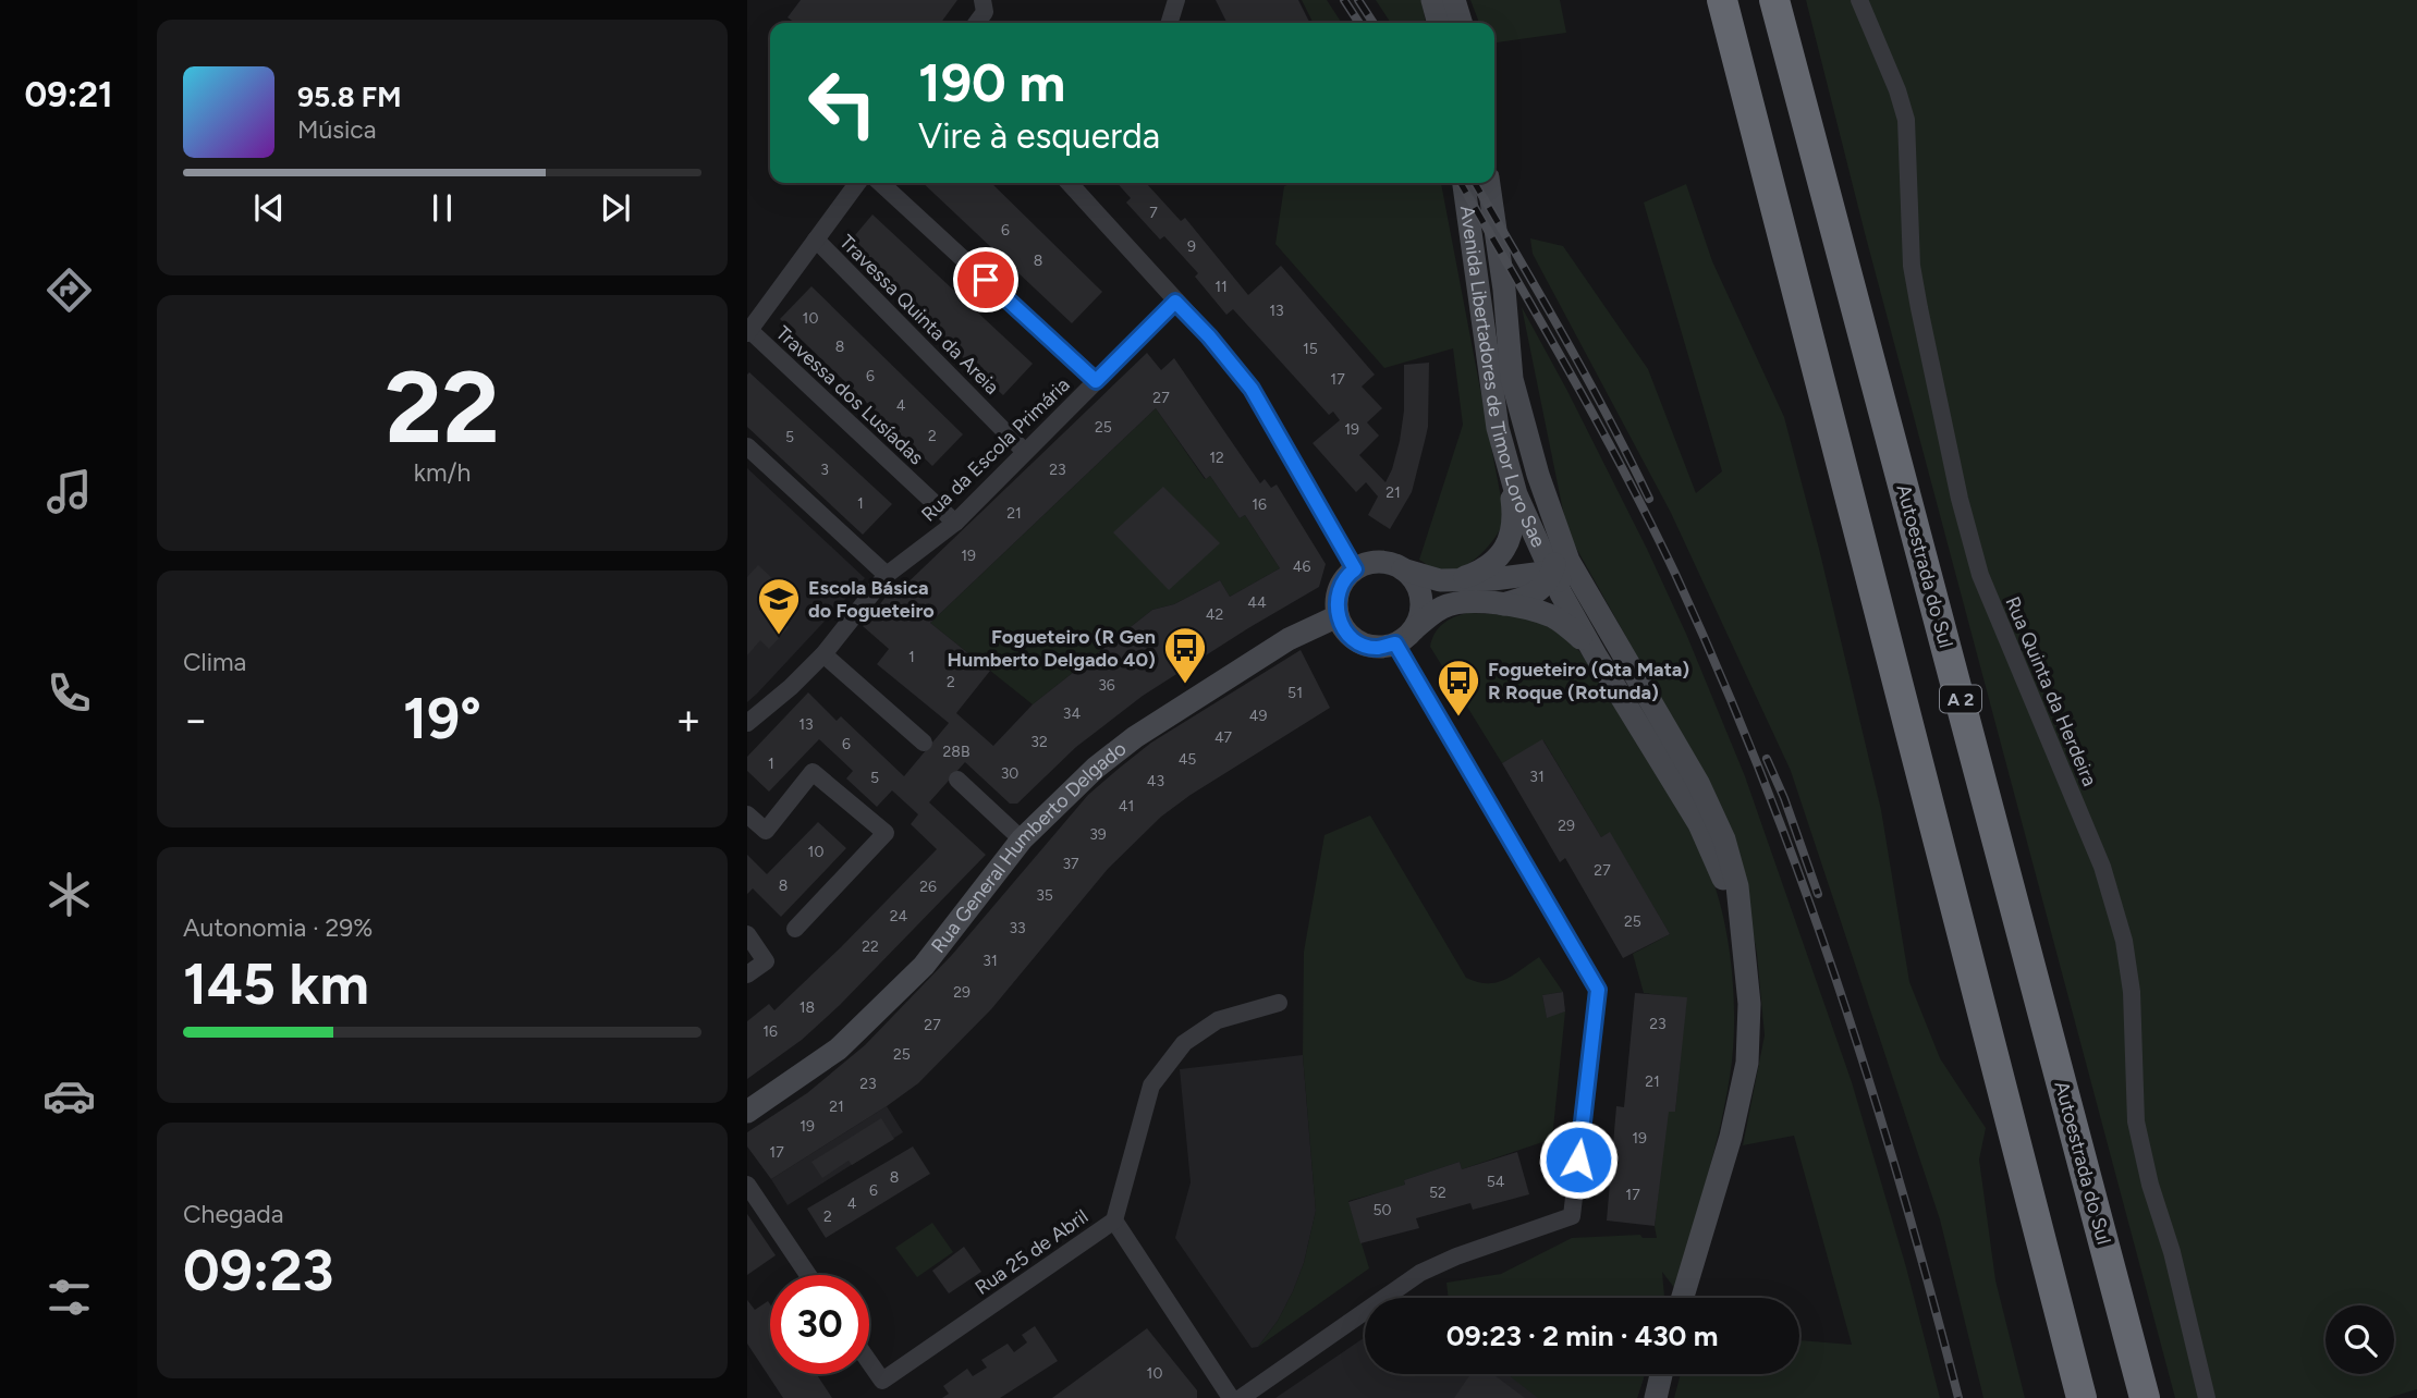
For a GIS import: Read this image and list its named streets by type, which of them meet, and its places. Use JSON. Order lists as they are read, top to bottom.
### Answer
{
  "streets": {
    "highway": ["Autoestrada do Sul", "A 2"],
    "main road": ["Avenida Libertadores de Timor Loro Sae", "Rua General Humberto Delgado"],
    "street": [
      "Travessa Quinta da Areia",
      "Travessa dos Lusíadas",
      "Rua da Escola Primária",
      "Rua Quinta da Herdeira",
      "Rua 25 de Abril"
    ]
  },
  "crossings": [
    ["Travessa Quinta da Areia", "Rua da Escola Primária"],
    ["Travessa dos Lusíadas", "Rua da Escola Primária"]
  ],
  "places": {
    "school or university": ["Escola Básica do Fogueteiro"],
    "bus stop": ["Fogueteiro (R Gen Humberto Delgado 40)", "Fogueteiro (Qta Mata) R Roque (Rotunda)"]
  },
  "house_numbers": [
    "7",
    "6",
    "9",
    "8",
    "11",
    "13",
    "10",
    "8",
    "15",
    "6",
    "17",
    "27",
    "4",
    "25",
    "19",
    "2",
    "5",
    "12",
    "3",
    "23",
    "21",
    "1",
    "16",
    "21",
    "19",
    "46",
    "44",
    "42",
    "1",
    "2",
    "36",
    "51",
    "34",
    "49",
    "13",
    "47",
    "32",
    "6",
    "28B",
    "45",
    "1",
    "30",
    "31",
    "5",
    "43",
    "41",
    "29",
    "39",
    "10",
    "37",
    "27",
    "8",
    "26",
    "35",
    "24",
    "25",
    "33",
    "22",
    "31",
    "29",
    "18",
    "23",
    "27",
    "16",
    "25",
    "21",
    "23",
    "21",
    "19",
    "19",
    "17",
    "8",
    "54",
    "6",
    "52",
    "17",
    "4",
    "50",
    "2",
    "10"
  ],
  "page": {
    "tabs": "09:21",
    "turn": ["190 m", "Vire à esquerda"],
    "song": ["95.8 FM", "Música"],
    "tile": [
      ["22", "km/h"],
      "Clima",
      ["Autonomia · 29%", "145 km"],
      ["Chegada", "09:23"]
    ],
    "heat": ["−", "19°", "+"],
    "limit": "30",
    "trip": "09:23 · 2 min · 430 m"
  }
}
